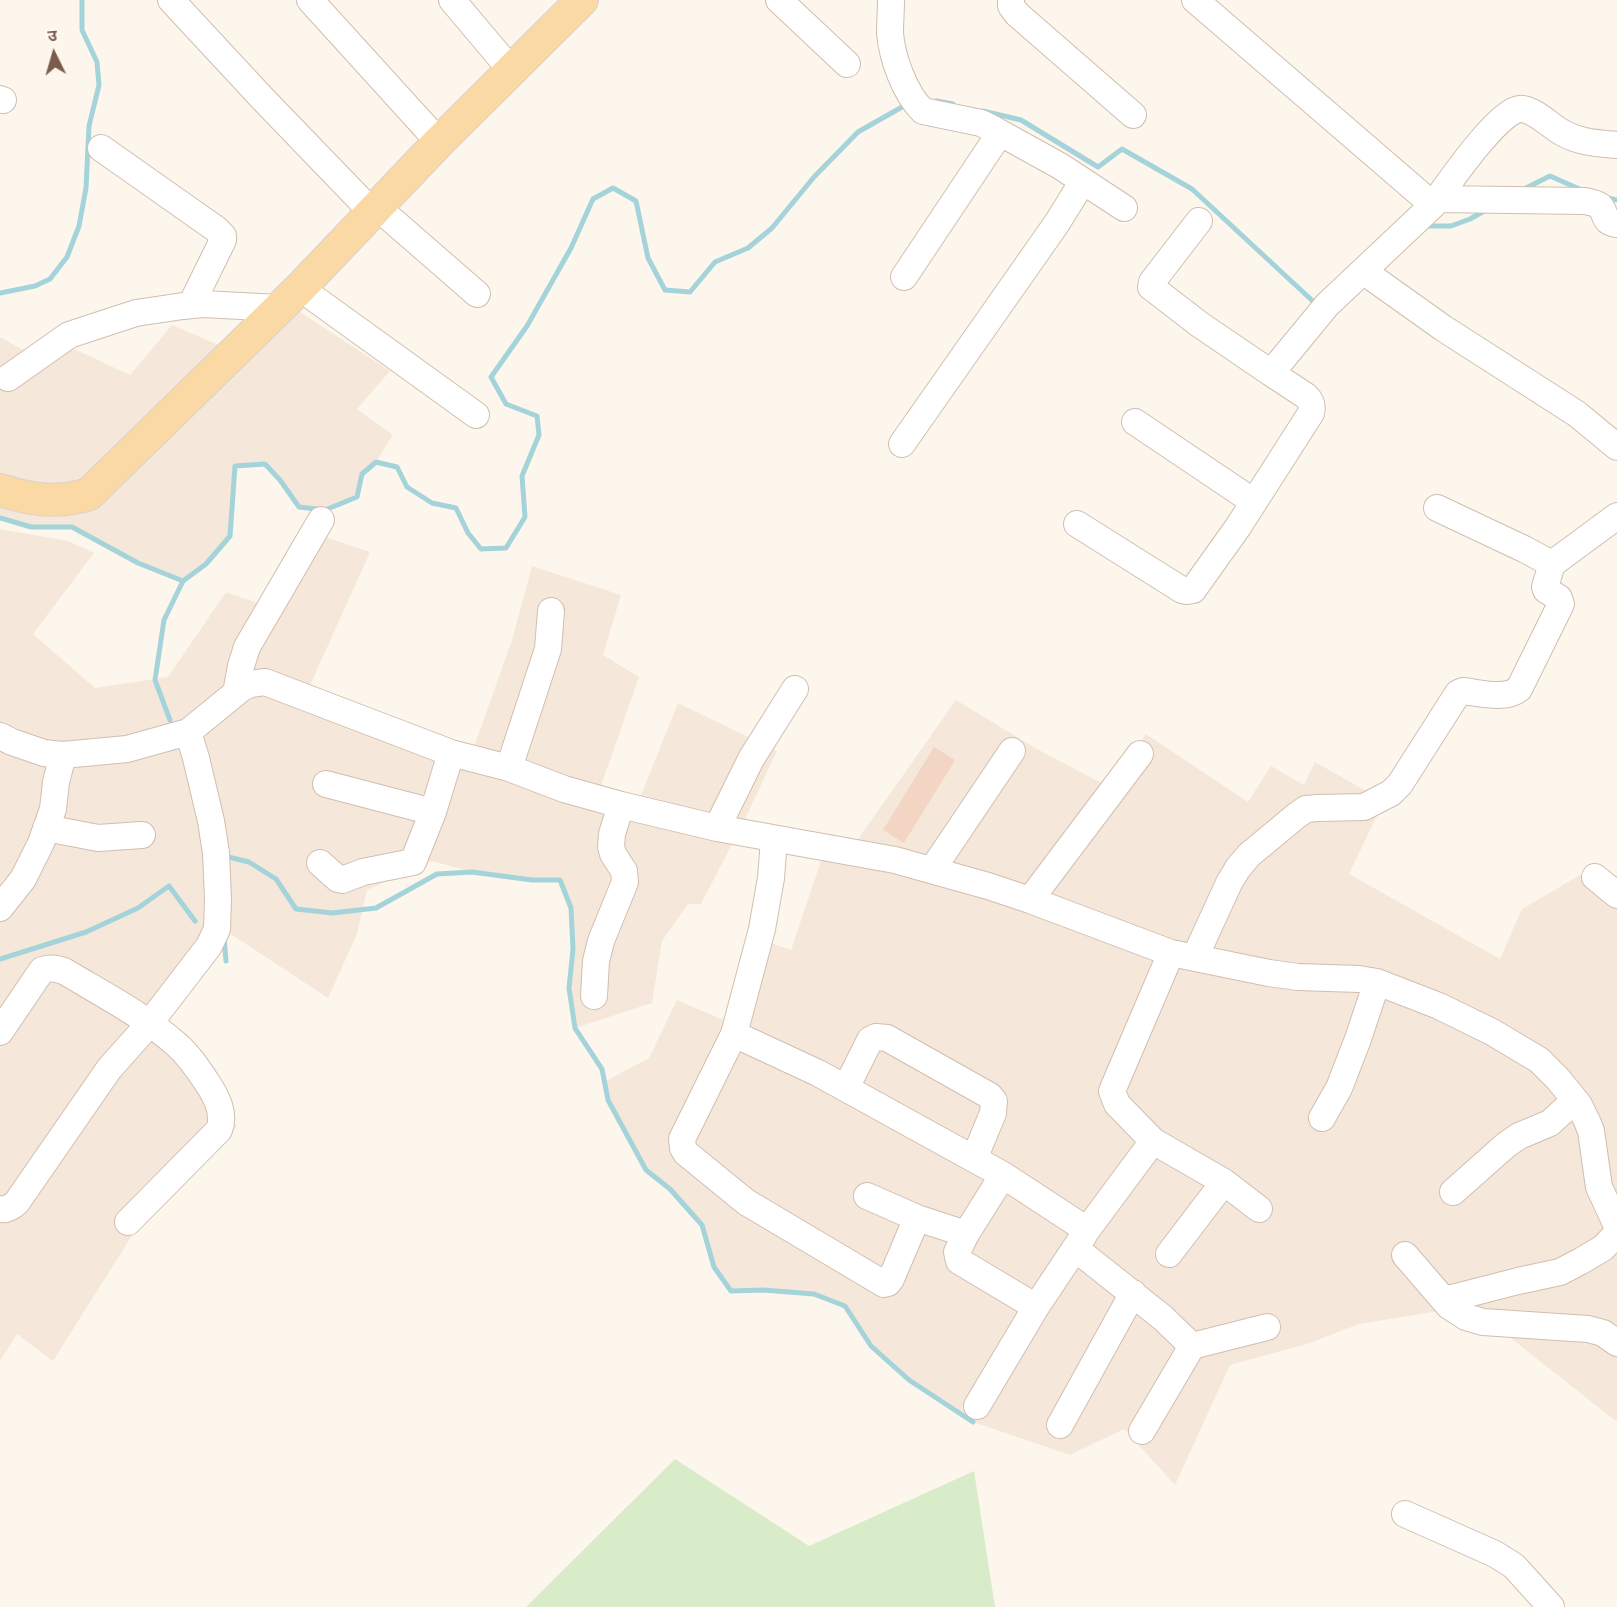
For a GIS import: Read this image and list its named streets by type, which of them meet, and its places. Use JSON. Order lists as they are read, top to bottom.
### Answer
{
  "north": "top"
}
